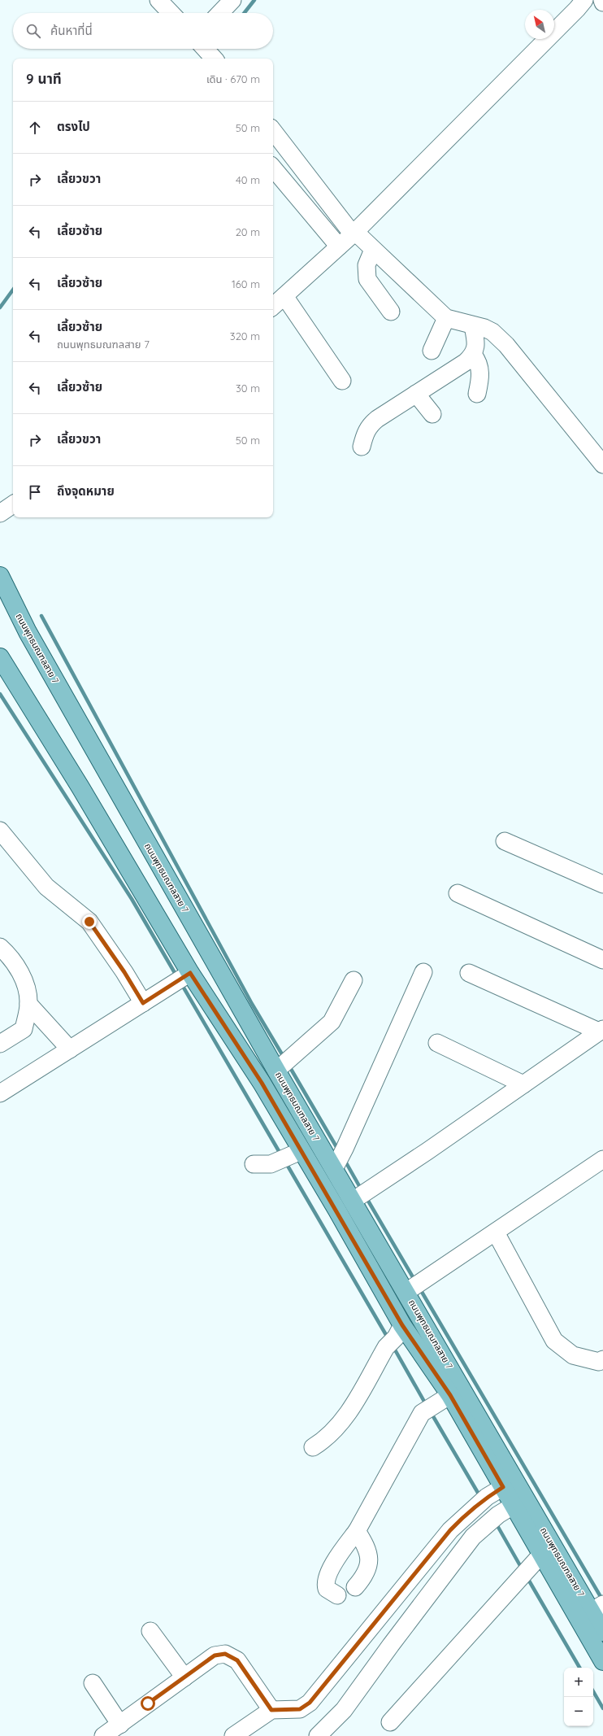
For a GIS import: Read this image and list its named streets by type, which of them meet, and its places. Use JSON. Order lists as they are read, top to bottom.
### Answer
{
  "streets": {
    "main road": ["ถนนพุทธมณฑลสาย 7"]
  },
  "north": "top left",
  "page": {
    "search": "ค้นหาที่นี่",
    "heading": ["9 นาที", "เดิน · 670 m"],
    "list": [
      ["ตรงไป", "50 m"],
      ["เลี้ยวขวา", "40 m"],
      ["เลี้ยวซ้าย", "20 m"],
      ["เลี้ยวซ้าย", "160 m"],
      ["เลี้ยวซ้าย", "ถนนพุทธมณฑลสาย 7", "320 m"],
      ["เลี้ยวซ้าย", "30 m"],
      ["เลี้ยวขวา", "50 m"],
      "ถึงจุดหมาย"
    ],
    "map_buttons": ["+", "−"]
  }
}
